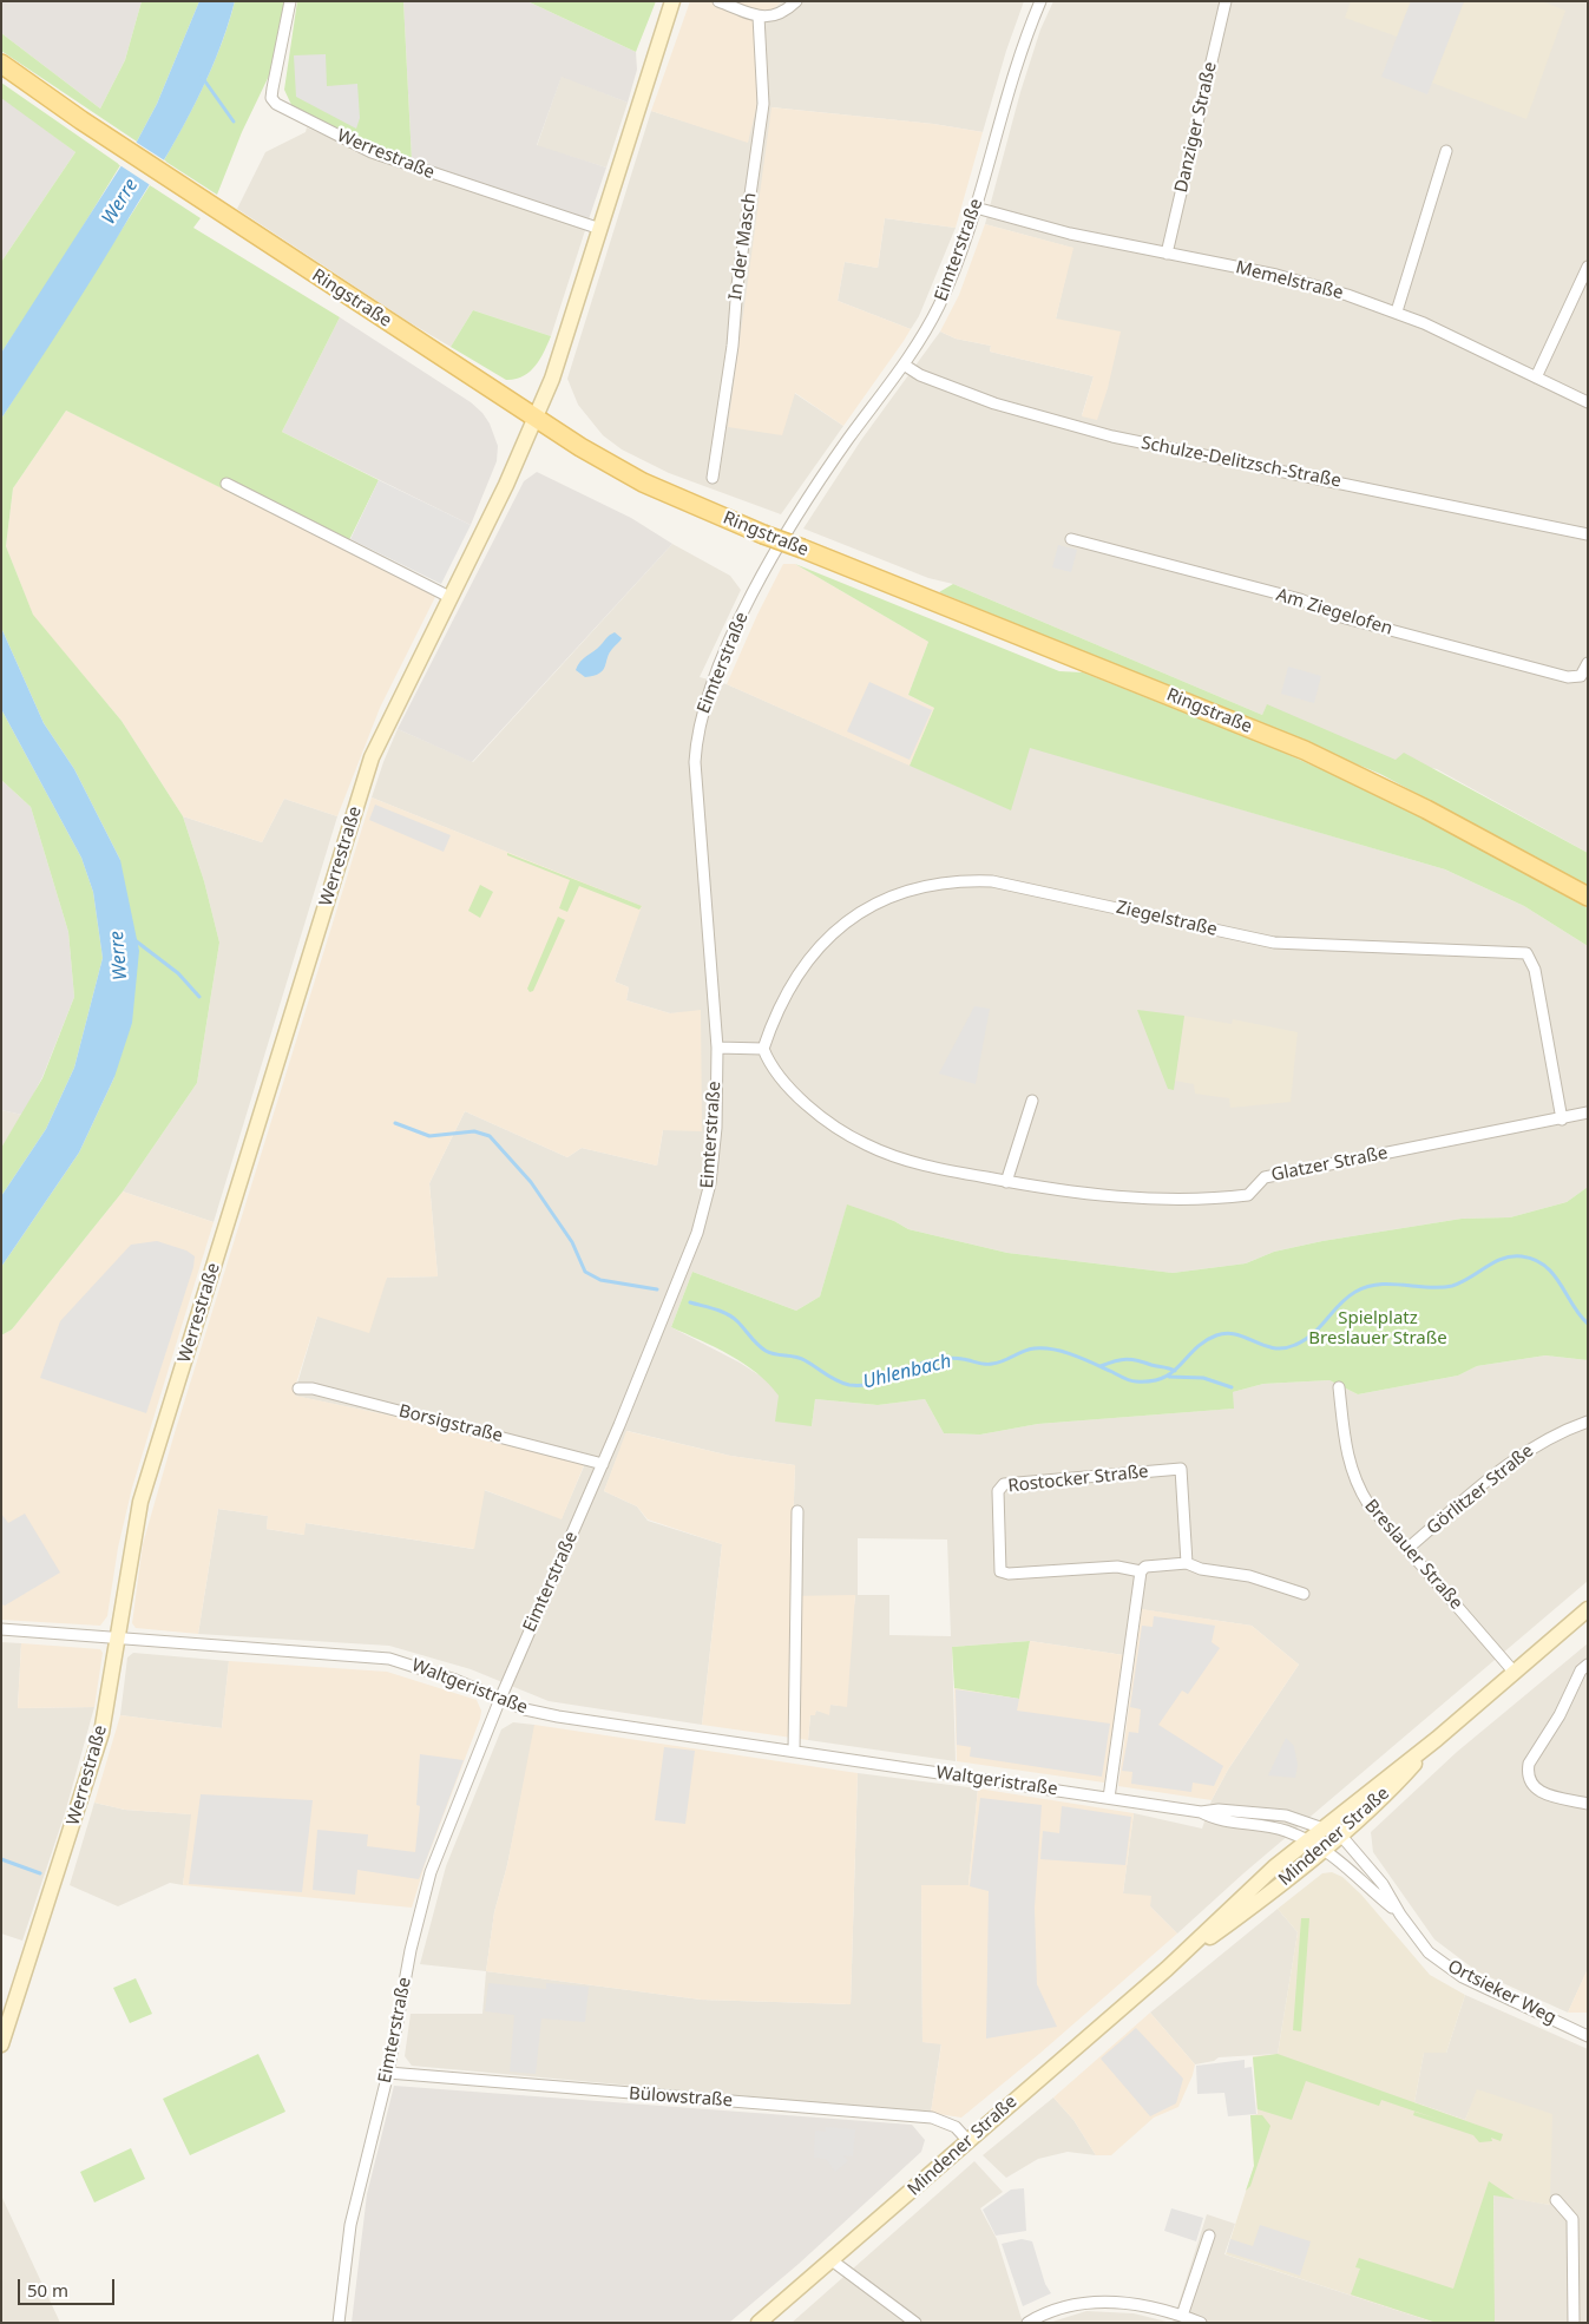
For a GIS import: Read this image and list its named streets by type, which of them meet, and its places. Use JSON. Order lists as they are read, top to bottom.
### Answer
{
  "streets": {
    "main road": ["Werrestraße", "Ringstraße", "Mindener Straße"],
    "street": [
      "Danziger Straße",
      "In der Masch",
      "Eimterstraße",
      "Memelstraße",
      "Schulze-Delitzsch-Straße",
      "Am Ziegelofen",
      "Ziegelstraße",
      "Glatzer Straße",
      "Borsigstraße",
      "Rostocker Straße",
      "Görlitzer Straße",
      "Breslauer Straße",
      "Waltgeristraße",
      "Ortsieker Weg",
      "Bülowstraße"
    ]
  },
  "crossings": [
    ["Danziger Straße", "Memelstraße"],
    ["Werrestraße", "Ringstraße"],
    ["Werrestraße", "Waltgeristraße"],
    ["Eimterstraße", "Memelstraße"],
    ["Eimterstraße", "Schulze-Delitzsch-Straße"],
    ["Eimterstraße", "Borsigstraße"],
    ["Eimterstraße", "Waltgeristraße"],
    ["Eimterstraße", "Bülowstraße"],
    ["Ziegelstraße", "Glatzer Straße"],
    ["Görlitzer Straße", "Breslauer Straße"],
    ["Breslauer Straße", "Mindener Straße"],
    ["Waltgeristraße", "Mindener Straße"],
    ["Waltgeristraße", "Ortsieker Weg"],
    ["Mindener Straße", "Ortsieker Weg"],
    ["Mindener Straße", "Bülowstraße"]
  ],
  "water": ["Werre", "Uhlenbach"],
  "parks": ["Spielplatz Breslauer Straße"],
  "scale_bar": "50 m"
}
